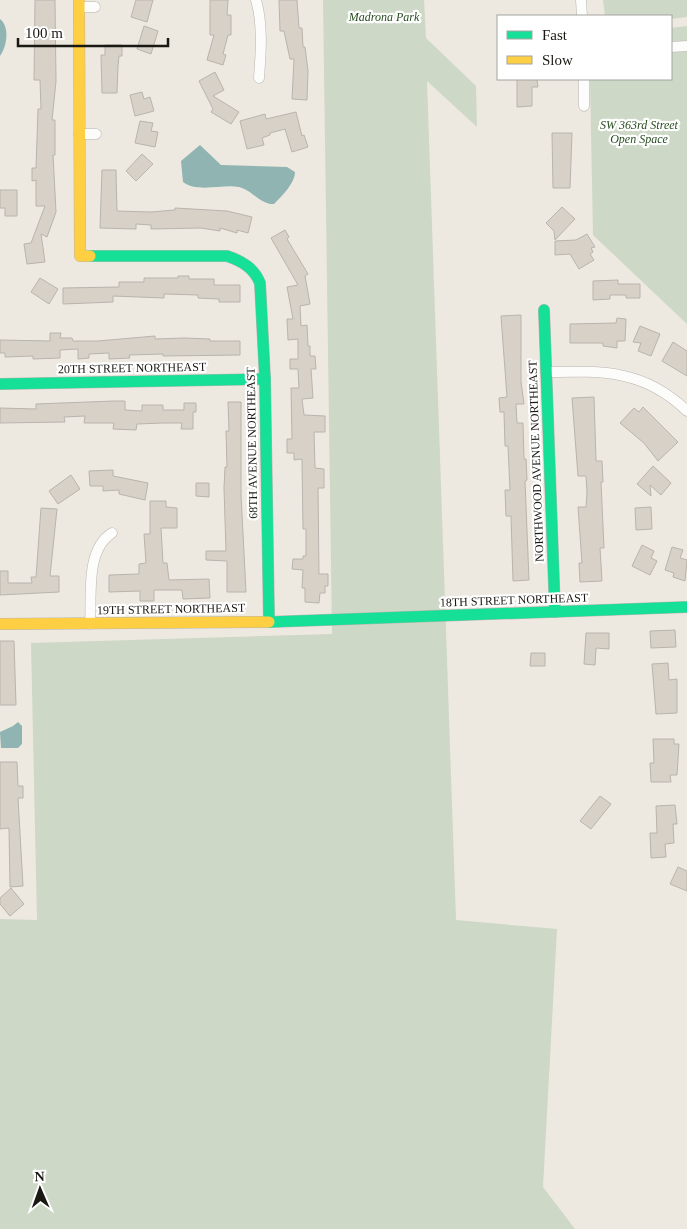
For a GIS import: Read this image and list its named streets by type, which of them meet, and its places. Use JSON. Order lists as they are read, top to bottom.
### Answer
{
  "streets": {
    "street": [
      "20TH STREET NORTHEAST",
      "68TH AVENUE NORTHEAST",
      "NORTHWOOD AVENUE NORTHEAST",
      "18TH STREET NORTHEAST",
      "19TH STREET NORTHEAST"
    ]
  },
  "crossings": [
    ["20TH STREET NORTHEAST", "68TH AVENUE NORTHEAST"],
    ["68TH AVENUE NORTHEAST", "19TH STREET NORTHEAST"],
    ["NORTHWOOD AVENUE NORTHEAST", "18TH STREET NORTHEAST"],
    ["18TH STREET NORTHEAST", "19TH STREET NORTHEAST"]
  ],
  "parks": ["Madrona Park", "SW 363rd Street Open Space"],
  "legend": ["Fast", "Slow"],
  "scale_bar": "100 m",
  "north": "top"
}
